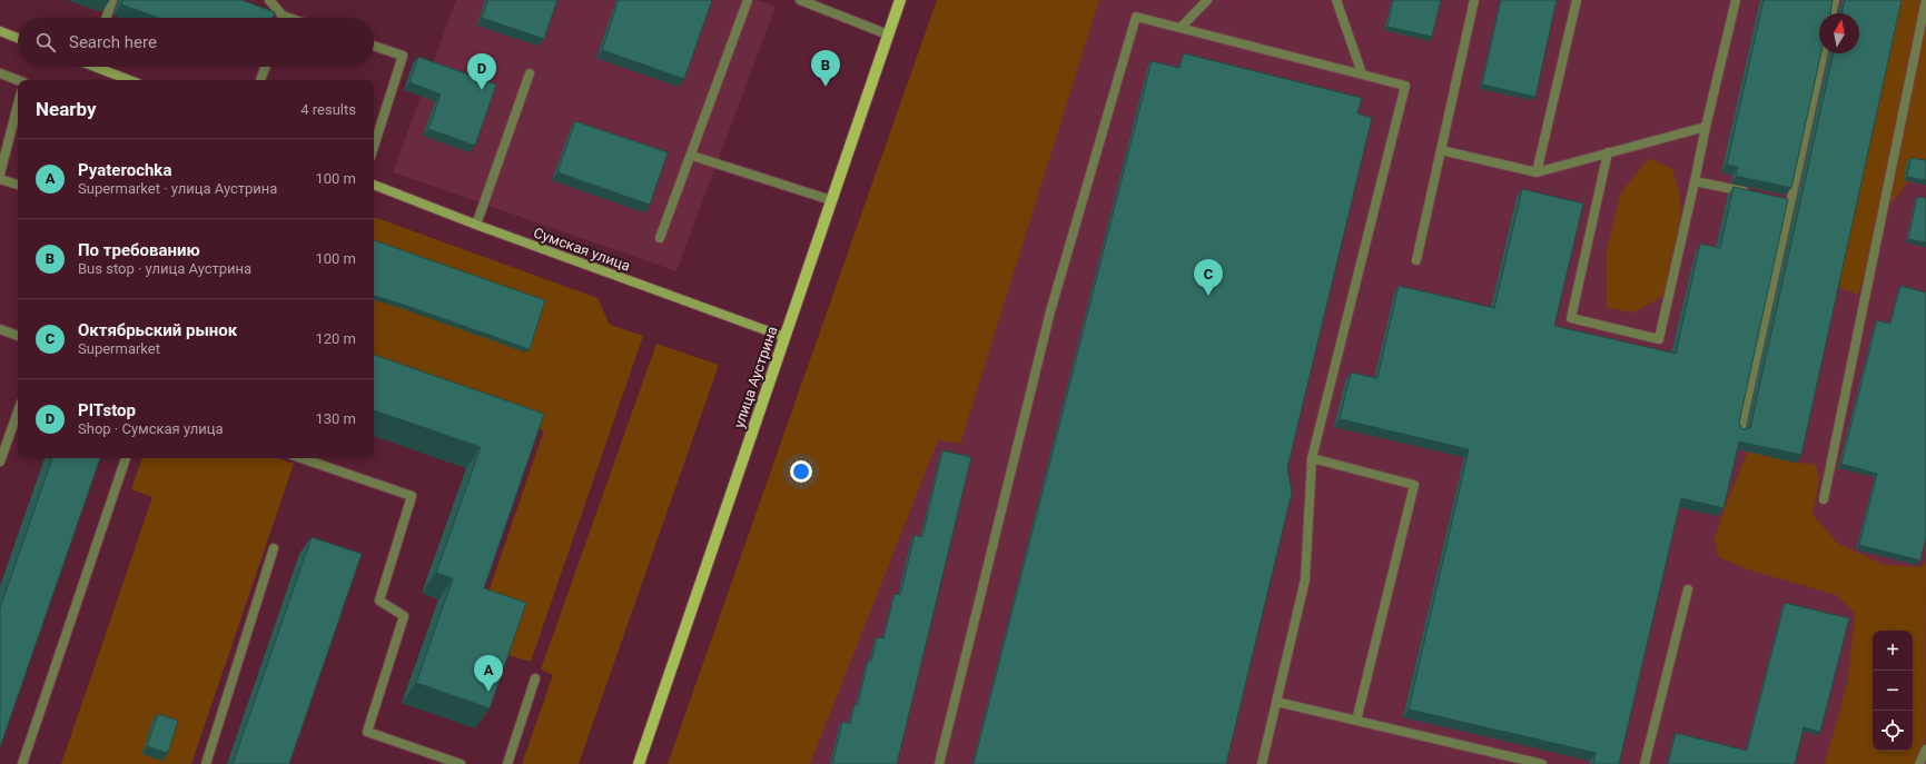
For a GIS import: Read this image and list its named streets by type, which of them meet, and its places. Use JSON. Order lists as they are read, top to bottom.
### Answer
{
  "streets": {
    "main road": ["улица Аустрина"],
    "street": ["Сумская улица"]
  },
  "crossings": [
    ["Сумская улица", "улица Аустрина"]
  ],
  "north": "top",
  "page": {
    "search": "Search here",
    "pins": [
      "B",
      "D",
      "C",
      "A"
    ],
    "heading": ["Nearby", "4 results"],
    "list": [
      {
        "mark": "A",
        "name": "Pyaterochka",
        "note": "Supermarket · улица Аустрина",
        "value": "100 m"
      },
      {
        "mark": "B",
        "name": "По требованию",
        "note": "Bus stop · улица Аустрина",
        "value": "100 m"
      },
      {
        "mark": "C",
        "name": "Октябрьский рынок",
        "note": "Supermarket",
        "value": "120 m"
      },
      {
        "mark": "D",
        "name": "PITstop",
        "note": "Shop · Сумская улица",
        "value": "130 m"
      }
    ],
    "map_buttons": ["+", "−"]
  }
}
